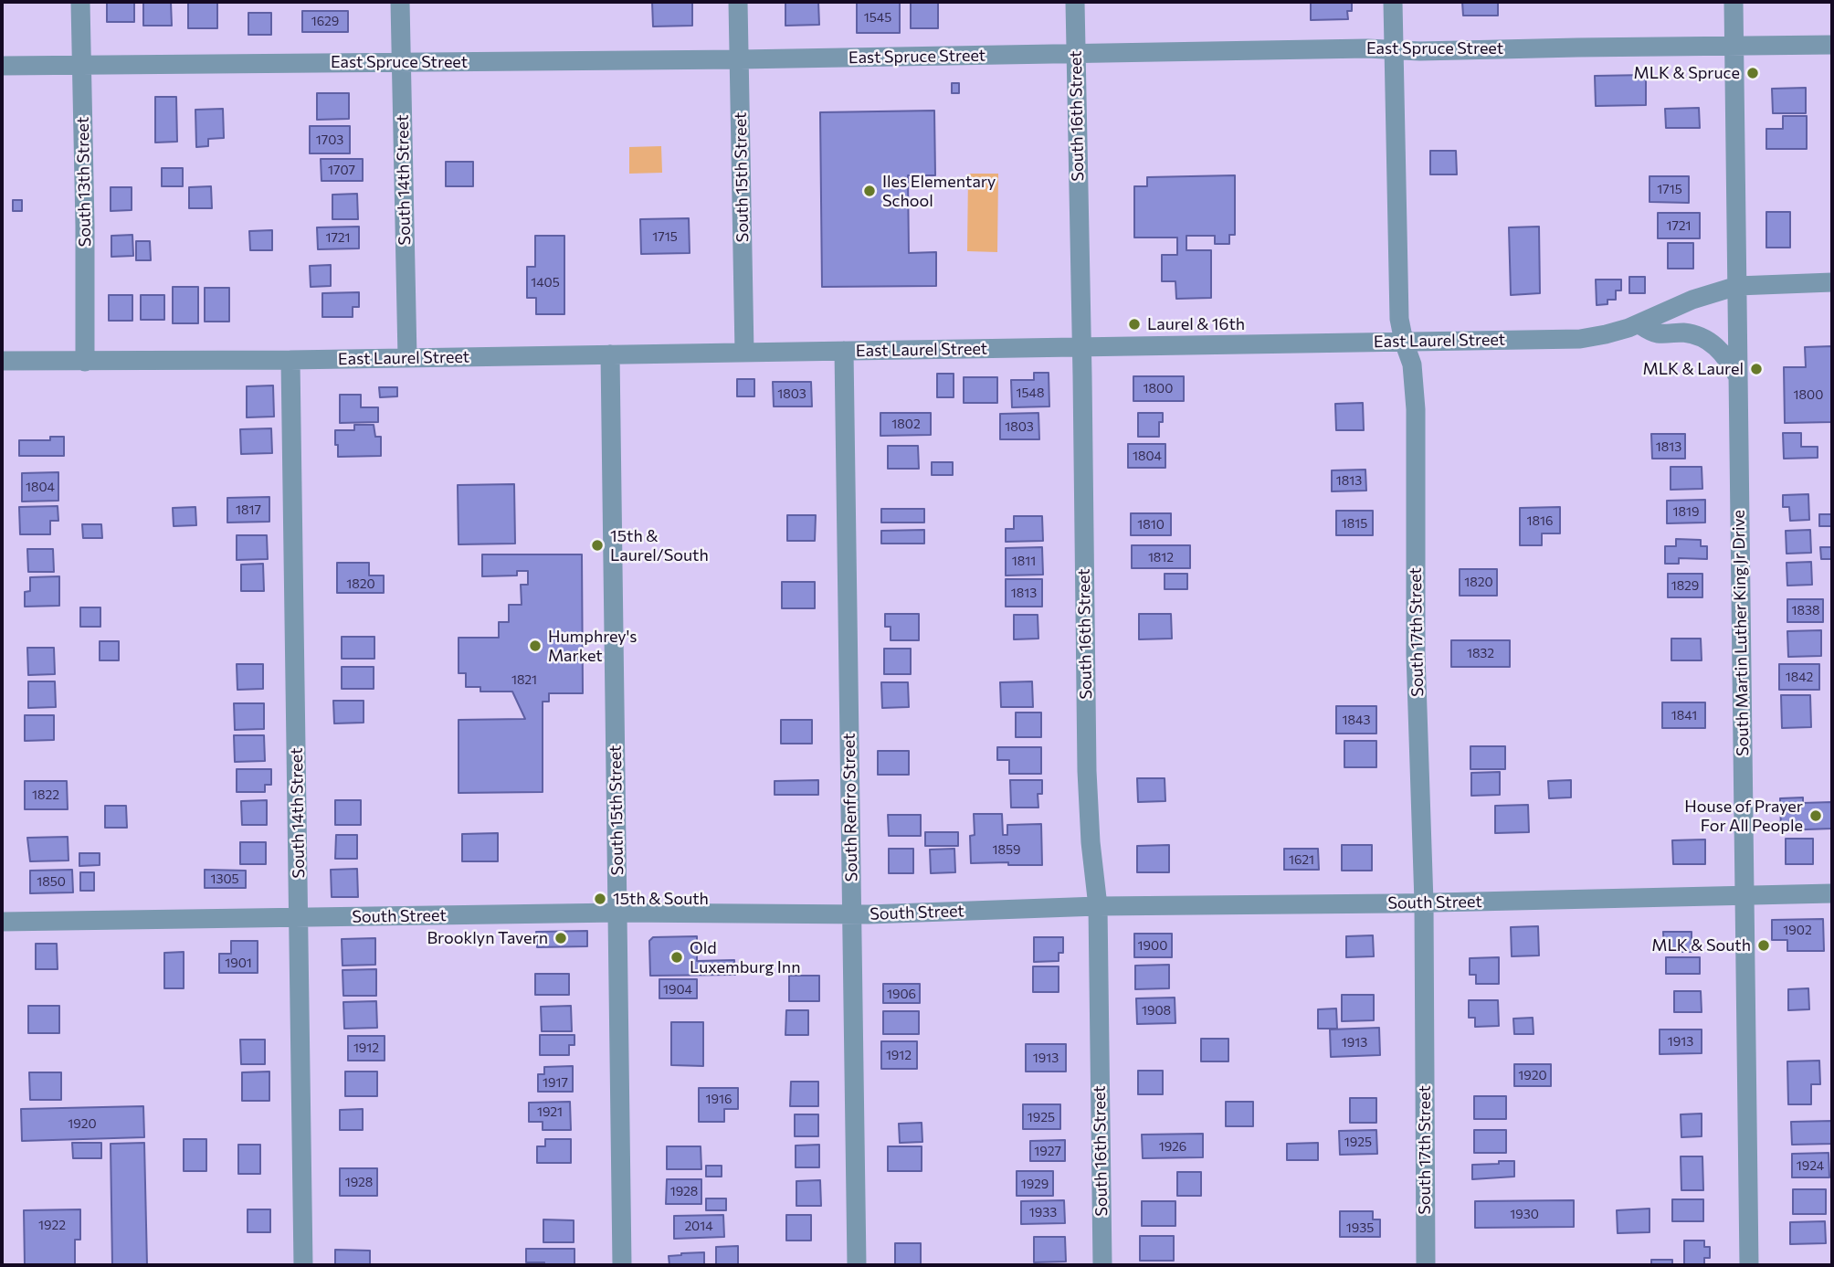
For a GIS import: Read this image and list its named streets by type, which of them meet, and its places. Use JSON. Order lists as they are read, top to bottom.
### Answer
{
  "streets": {
    "street": [
      "East Spruce Street",
      "South 16th Street",
      "South 15th Street",
      "South 14th Street",
      "South 13th Street",
      "East Laurel Street",
      "South 17th Street",
      "South Martin Luther King Jr Drive",
      "South Renfro Street",
      "South Street"
    ]
  },
  "crossings": [
    ["East Spruce Street", "South 16th Street"],
    ["East Spruce Street", "South 15th Street"],
    ["East Spruce Street", "South 14th Street"],
    ["East Spruce Street", "South 13th Street"],
    ["East Spruce Street", "South 17th Street"],
    ["East Spruce Street", "South Martin Luther King Jr Drive"],
    ["South 16th Street", "East Laurel Street"],
    ["South 16th Street", "South Street"],
    ["South 15th Street", "East Laurel Street"],
    ["South 15th Street", "South Street"],
    ["South 14th Street", "East Laurel Street"],
    ["South 14th Street", "South Street"],
    ["South 13th Street", "East Laurel Street"],
    ["East Laurel Street", "South 17th Street"],
    ["East Laurel Street", "South Martin Luther King Jr Drive"],
    ["East Laurel Street", "South Renfro Street"],
    ["South 17th Street", "South Street"],
    ["South Martin Luther King Jr Drive", "South Street"],
    ["South Renfro Street", "South Street"]
  ],
  "places": [
    "MLK & Spruce",
    "Iles Elementary School",
    "Laurel & 16th",
    "MLK & Laurel",
    "15th & Laurel/South",
    "Humphrey's Market",
    "House of Prayer For All People",
    "15th & South",
    "Brooklyn Tavern",
    "MLK & South",
    "Old Luxemburg Inn"
  ],
  "house_numbers": [
    "1545",
    "1629",
    "1703",
    "1707",
    "1715",
    "1721",
    "1715",
    "1721",
    "1405",
    "1800",
    "1548",
    "1803",
    "1800",
    "1802",
    "1803",
    "1813",
    "1804",
    "1813",
    "1804",
    "1817",
    "1819",
    "1816",
    "1815",
    "1810",
    "1812",
    "1811",
    "1820",
    "1820",
    "1829",
    "1813",
    "1838",
    "1832",
    "1842",
    "1821",
    "1841",
    "1843",
    "1822",
    "1859",
    "1621",
    "1305",
    "1850",
    "1902",
    "1900",
    "1901",
    "1904",
    "1906",
    "1908",
    "1913",
    "1913",
    "1912",
    "1912",
    "1913",
    "1920",
    "1917",
    "1916",
    "1921",
    "1925",
    "1920",
    "1925",
    "1926",
    "1927",
    "1924",
    "1928",
    "1929",
    "1928",
    "1933",
    "1930",
    "1922",
    "2014",
    "1935"
  ]
}
